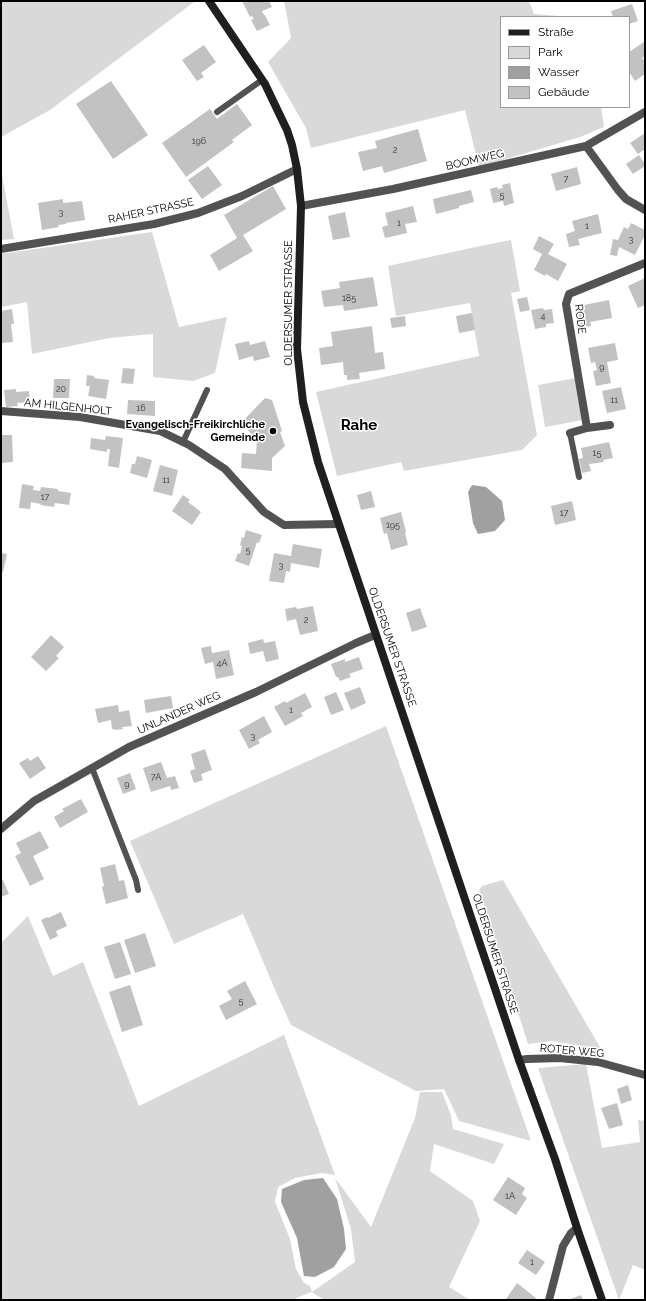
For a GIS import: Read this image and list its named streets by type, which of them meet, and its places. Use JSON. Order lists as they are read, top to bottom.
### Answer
{
  "streets": {
    "main road": ["OLDERSUMER STRASSE"],
    "street": [
      "BOOMWEG",
      "RAHER STRASSE",
      "RODE",
      "AM HILGENHOLT",
      "UNLANDER WEG",
      "ROTER WEG"
    ]
  },
  "crossings": [
    ["BOOMWEG", "OLDERSUMER STRASSE"],
    ["RAHER STRASSE", "OLDERSUMER STRASSE"],
    ["OLDERSUMER STRASSE", "AM HILGENHOLT"],
    ["OLDERSUMER STRASSE", "UNLANDER WEG"],
    ["OLDERSUMER STRASSE", "ROTER WEG"]
  ],
  "districts": ["Rahe"],
  "places": ["Evangelisch-Freikirchliche Gemeinde"],
  "house_numbers": [
    "196",
    "2",
    "7",
    "5",
    "3",
    "1",
    "1",
    "3",
    "185",
    "4",
    "9",
    "20",
    "11",
    "16",
    "15",
    "11",
    "17",
    "17",
    "195",
    "5",
    "3",
    "2",
    "4A",
    "1",
    "3",
    "7A",
    "9",
    "5",
    "1A",
    "1"
  ],
  "legend": [
    "Straße",
    "Park",
    "Wasser",
    "Gebäude"
  ]
}
